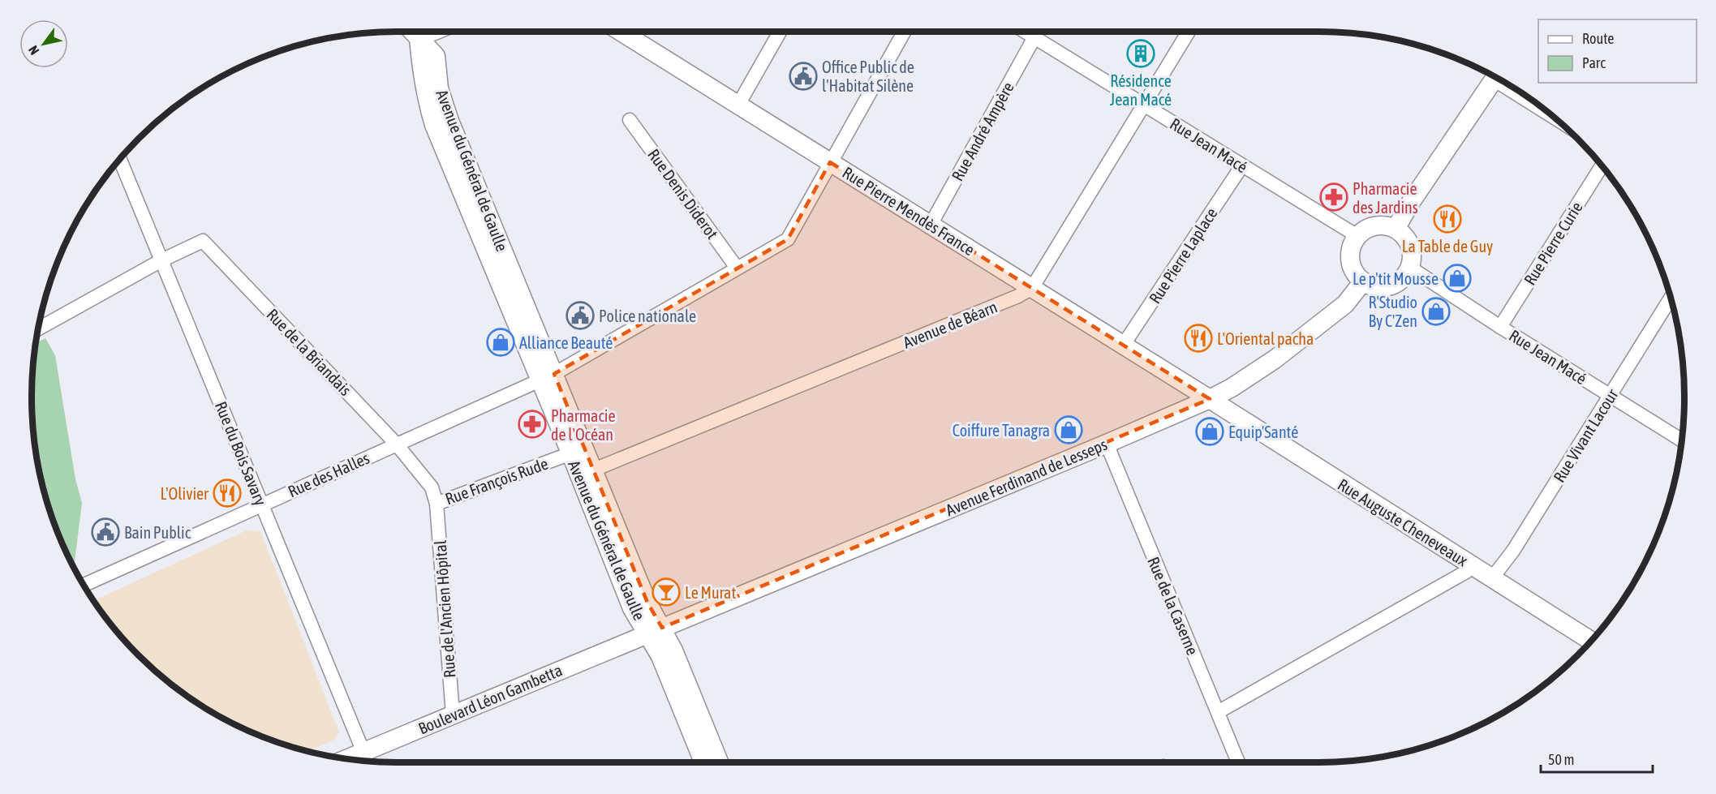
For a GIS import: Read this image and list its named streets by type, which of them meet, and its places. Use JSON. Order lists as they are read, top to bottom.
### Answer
{
  "streets": {
    "street": [
      "Rue André Ampère",
      "Rue Jean Macé",
      "Avenue du Général de Gaulle",
      "Rue Denis Diderot",
      "Rue Pierre Mendès France",
      "Rue Pierre Curie",
      "Rue Pierre Laplace",
      "Avenue de Béarn",
      "Rue de la Briandais",
      "Rue Vivant Lacour",
      "Rue du Bois Savary",
      "Rue des Halles",
      "Avenue Ferdinand de Lesseps",
      "Rue François Rude",
      "Rue Auguste Cheneveaux",
      "Rue de la Caserne",
      "Rue de l'Ancien Hôpital",
      "Boulevard Léon Gambetta"
    ]
  },
  "crossings": [
    ["Rue André Ampère", "Rue Jean Macé"],
    ["Rue André Ampère", "Rue Pierre Mendès France"],
    ["Rue Jean Macé", "Rue Pierre Curie"],
    ["Rue Jean Macé", "Rue Pierre Laplace"],
    ["Rue Jean Macé", "Rue Vivant Lacour"],
    ["Rue Jean Macé", "Avenue Ferdinand de Lesseps"],
    ["Avenue du Général de Gaulle", "Avenue de Béarn"],
    ["Avenue du Général de Gaulle", "Rue des Halles"],
    ["Avenue du Général de Gaulle", "Avenue Ferdinand de Lesseps"],
    ["Avenue du Général de Gaulle", "Rue François Rude"],
    ["Avenue du Général de Gaulle", "Boulevard Léon Gambetta"],
    ["Rue Denis Diderot", "Rue des Halles"],
    ["Rue Pierre Mendès France", "Rue Pierre Laplace"],
    ["Rue Pierre Mendès France", "Avenue de Béarn"],
    ["Rue Pierre Mendès France", "Rue des Halles"],
    ["Rue Pierre Mendès France", "Avenue Ferdinand de Lesseps"],
    ["Rue Pierre Mendès France", "Rue Auguste Cheneveaux"],
    ["Rue de la Briandais", "Rue du Bois Savary"],
    ["Rue de la Briandais", "Rue des Halles"],
    ["Rue de la Briandais", "Rue François Rude"],
    ["Rue de la Briandais", "Rue de l'Ancien Hôpital"],
    ["Rue Vivant Lacour", "Rue Auguste Cheneveaux"],
    ["Rue du Bois Savary", "Rue des Halles"],
    ["Rue du Bois Savary", "Boulevard Léon Gambetta"],
    ["Avenue Ferdinand de Lesseps", "Rue Auguste Cheneveaux"],
    ["Avenue Ferdinand de Lesseps", "Rue de la Caserne"],
    ["Avenue Ferdinand de Lesseps", "Boulevard Léon Gambetta"],
    ["Rue François Rude", "Rue de l'Ancien Hôpital"],
    ["Rue de l'Ancien Hôpital", "Boulevard Léon Gambetta"]
  ],
  "places": {
    "building": ["Résidence Jean Macé"],
    "public building": ["Office Public de l'Habitat Silène", "Police nationale", "Bain Public"],
    "pharmacy": ["Pharmacie des Jardins", "Pharmacie de l'Océan"],
    "restaurant": ["La Table de Guy", "L'Oriental pacha", "L'Olivier"],
    "shop": [
      "Le p'tit Mousse",
      "R'Studio By C'Zen",
      "Alliance Beauté",
      "Coiffure Tanagra",
      "Equip'Santé"
    ],
    "bar": ["Le Murat"]
  },
  "legend": ["Route", "Parc"],
  "scale_bar": "50 m",
  "north": "bottom left"
}
